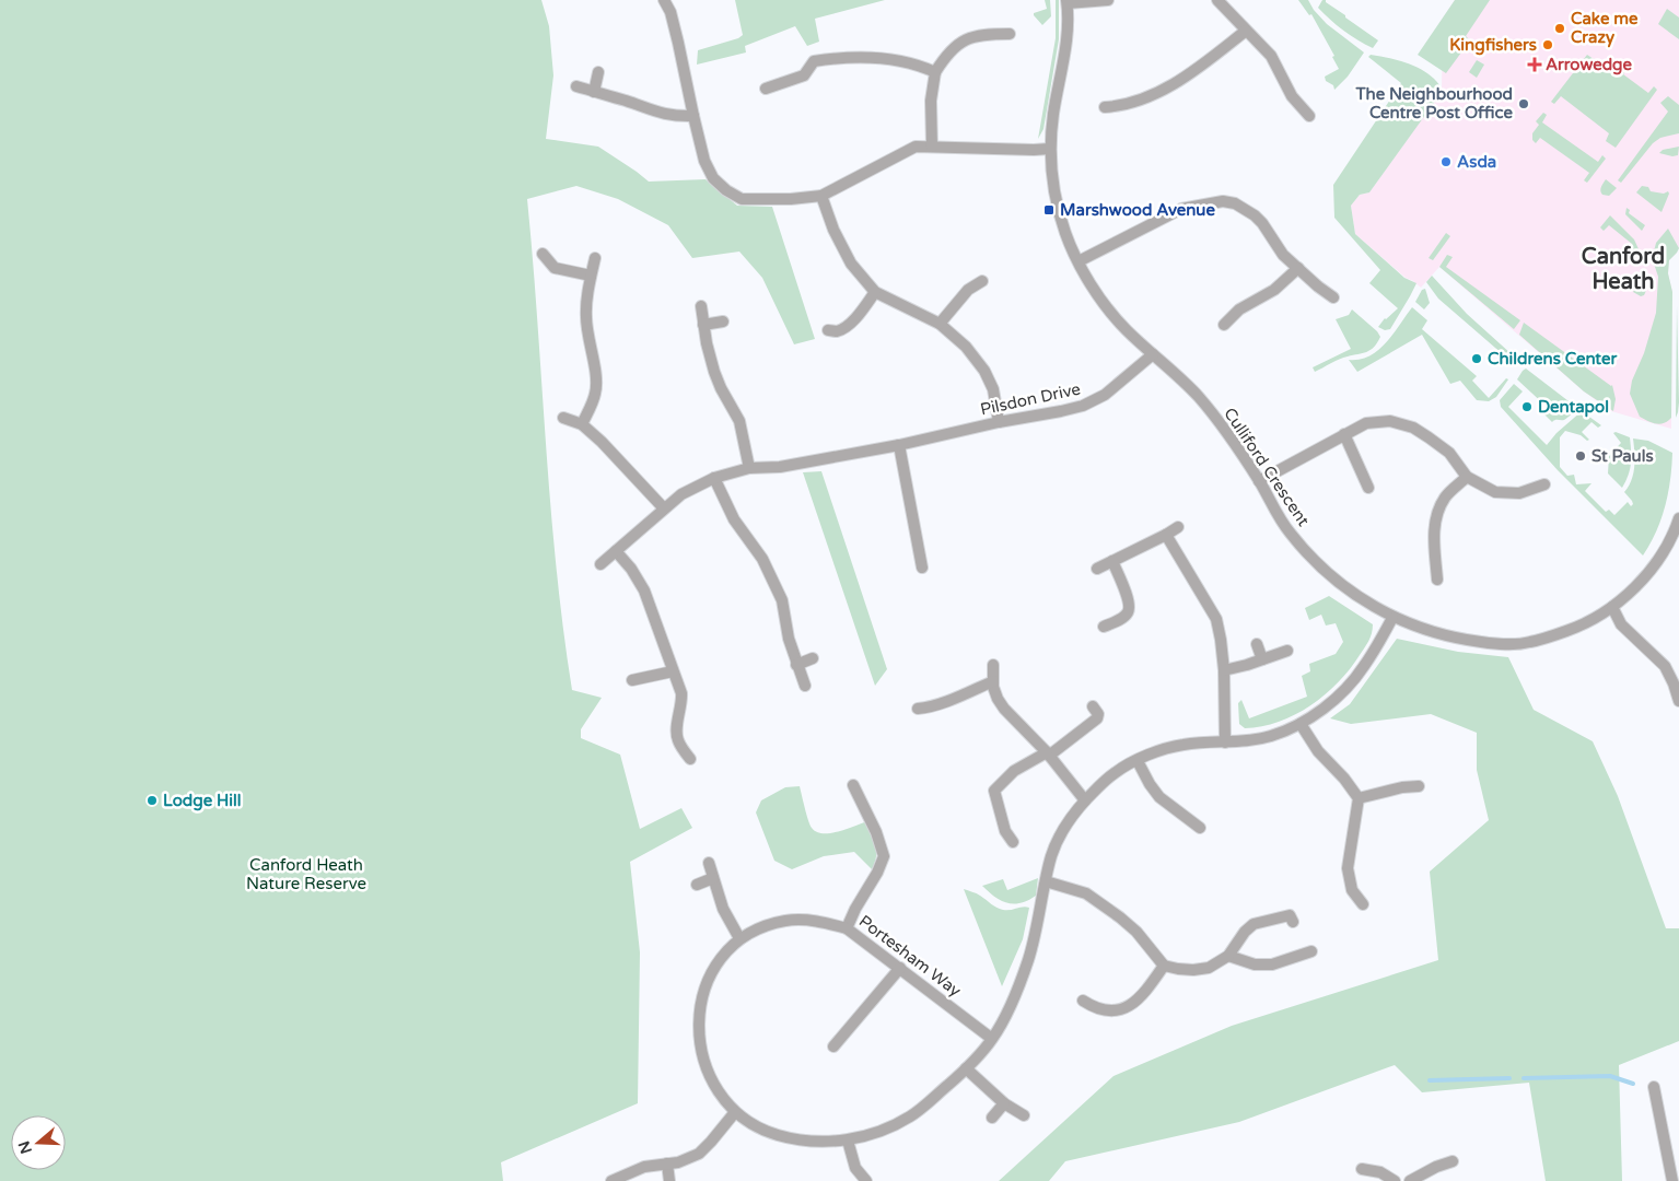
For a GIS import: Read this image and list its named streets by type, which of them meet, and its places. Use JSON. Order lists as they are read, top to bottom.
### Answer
{
  "streets": {
    "street": ["Pilsdon Drive", "Culliford Crescent", "Portesham Way"]
  },
  "crossings": [
    ["Pilsdon Drive", "Culliford Crescent"],
    ["Culliford Crescent", "Portesham Way"]
  ],
  "districts": ["Canford Heath"],
  "parks": ["Canford Heath Nature Reserve"],
  "places": {
    "other": [
      "Cake me Crazy",
      "Kingfishers",
      "The Neighbourhood Centre Post Office",
      "Asda",
      "Childrens Center",
      "Dentapol",
      "St Pauls",
      "Lodge Hill"
    ],
    "health": ["Arrowedge"],
    "transit": ["Marshwood Avenue"]
  },
  "north": "left"
}
